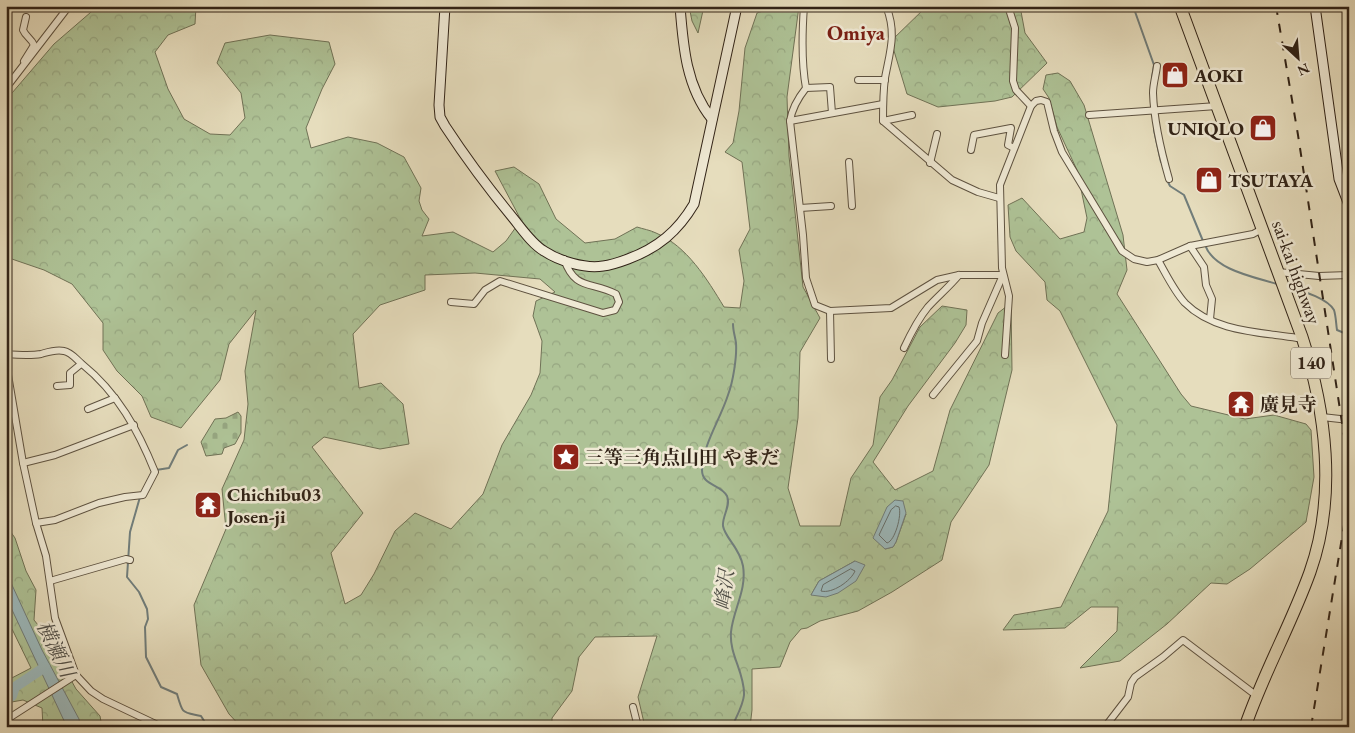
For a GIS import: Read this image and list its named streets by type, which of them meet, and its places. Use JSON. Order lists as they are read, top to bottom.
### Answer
{
  "streets": {
    "highway": ["sai-kai highway", "140"]
  },
  "districts": ["Omiya"],
  "water": ["峰沢", "横瀬川"],
  "places": {
    "shop": ["AOKI", "UNIQLO", "TSUTAYA"],
    "temple": ["廣見寺", "Chichibu03 Josen-ji"],
    "place": ["三等三角点山田 やまだ"]
  },
  "north": "bottom right"
}
